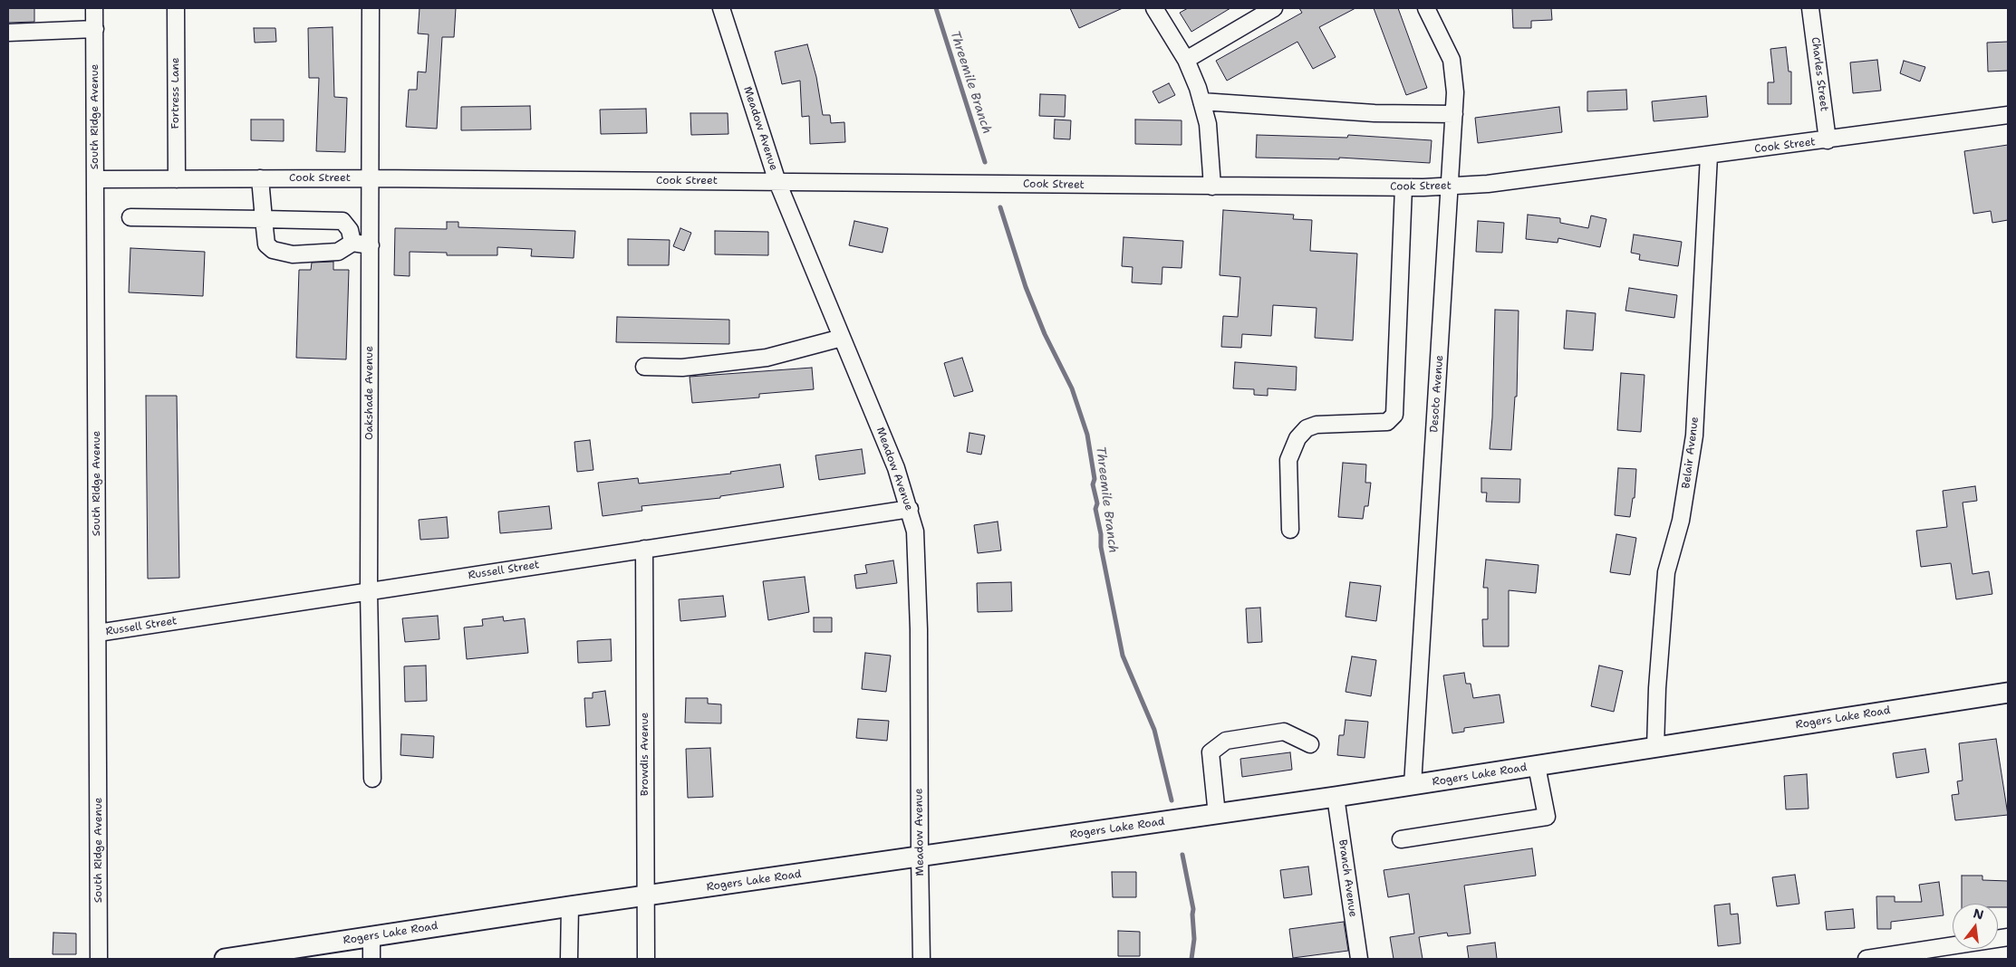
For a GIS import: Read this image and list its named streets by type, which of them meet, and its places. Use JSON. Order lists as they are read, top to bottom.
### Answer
{
  "streets": {
    "main road": ["Rogers Lake Road"],
    "street": [
      "Charles Street",
      "Fortress Lane",
      "South Ridge Avenue",
      "Meadow Avenue",
      "Cook Street",
      "Oakshade Avenue",
      "Desoto Avenue",
      "Belair Avenue",
      "Russell Street",
      "Browdis Avenue",
      "Branch Avenue"
    ]
  },
  "crossings": [
    ["Charles Street", "Cook Street"],
    ["Fortress Lane", "Cook Street"],
    ["South Ridge Avenue", "Cook Street"],
    ["South Ridge Avenue", "Russell Street"],
    ["Meadow Avenue", "Cook Street"],
    ["Meadow Avenue", "Russell Street"],
    ["Meadow Avenue", "Rogers Lake Road"],
    ["Cook Street", "Oakshade Avenue"],
    ["Cook Street", "Desoto Avenue"],
    ["Cook Street", "Belair Avenue"],
    ["Oakshade Avenue", "Russell Street"],
    ["Desoto Avenue", "Rogers Lake Road"],
    ["Belair Avenue", "Rogers Lake Road"],
    ["Russell Street", "Browdis Avenue"],
    ["Rogers Lake Road", "Browdis Avenue"],
    ["Rogers Lake Road", "Branch Avenue"]
  ],
  "water": ["Threemile Branch"],
  "north": "top"
}
